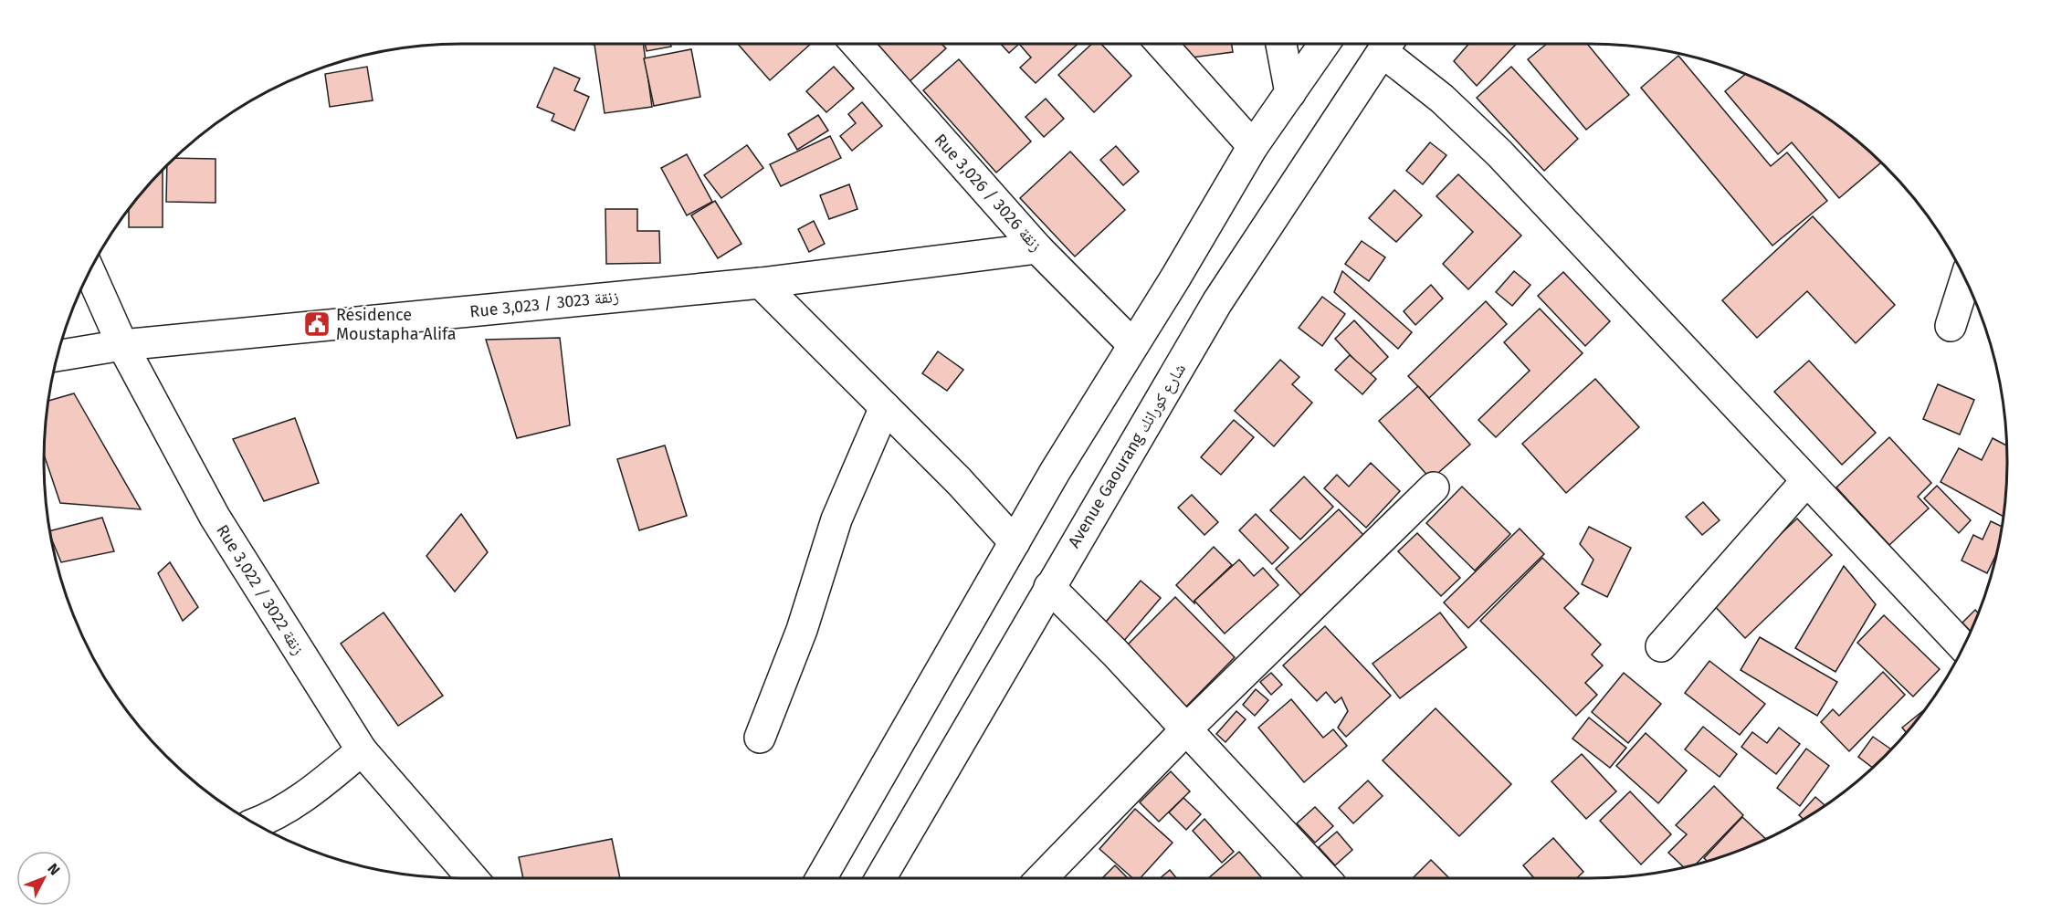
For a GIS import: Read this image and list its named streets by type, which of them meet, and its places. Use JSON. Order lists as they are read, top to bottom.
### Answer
{
  "streets": {
    "street": [
      "Rue 3,026 / زنقة 3026",
      "Rue 3,023 / زنقة 3023",
      "Avenue Gaourang شارع كورانك",
      "Rue 3,022 / زنقة 3022"
    ]
  },
  "crossings": [
    ["Rue 3,026 / زنقة 3026", "Rue 3,023 / زنقة 3023"],
    ["Rue 3,023 / زنقة 3023", "Rue 3,022 / زنقة 3022"]
  ],
  "places": {
    "public building": ["Résidence Moustapha Alifa"]
  },
  "north": "top right"
}
